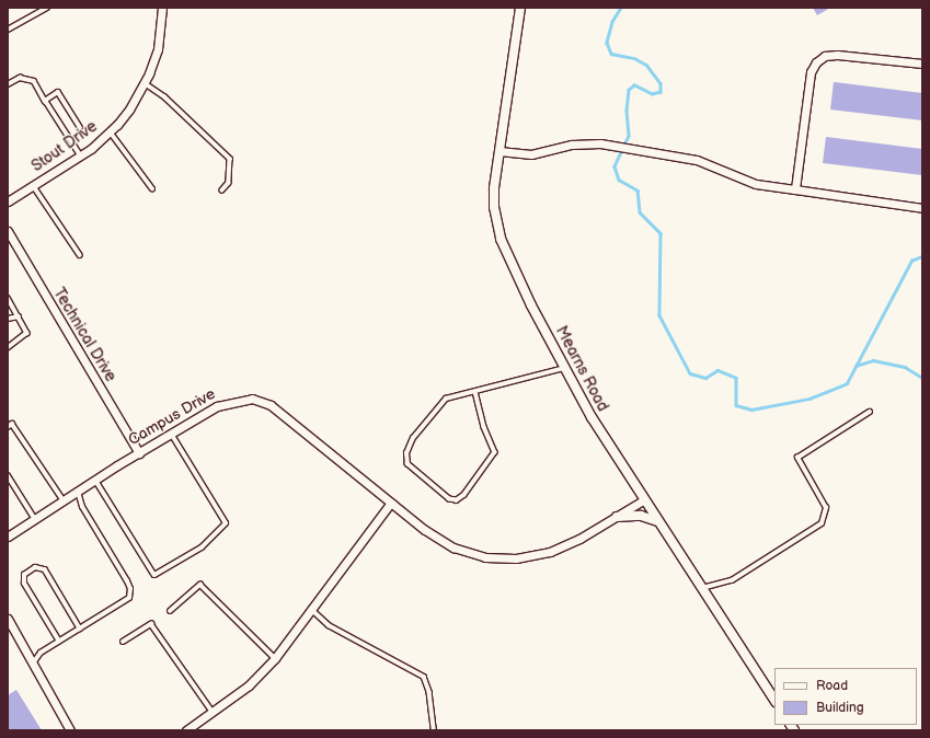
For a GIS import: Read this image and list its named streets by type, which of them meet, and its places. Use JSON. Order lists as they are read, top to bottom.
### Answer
{
  "streets": {
    "street": [
      "Stout Drive",
      "Technical Drive",
      "Mearns Road",
      "Campus Drive"
    ]
  },
  "crossings": [
    ["Technical Drive", "Campus Drive"],
    ["Mearns Road", "Campus Drive"]
  ],
  "legend": ["Road", "Building"]
}
